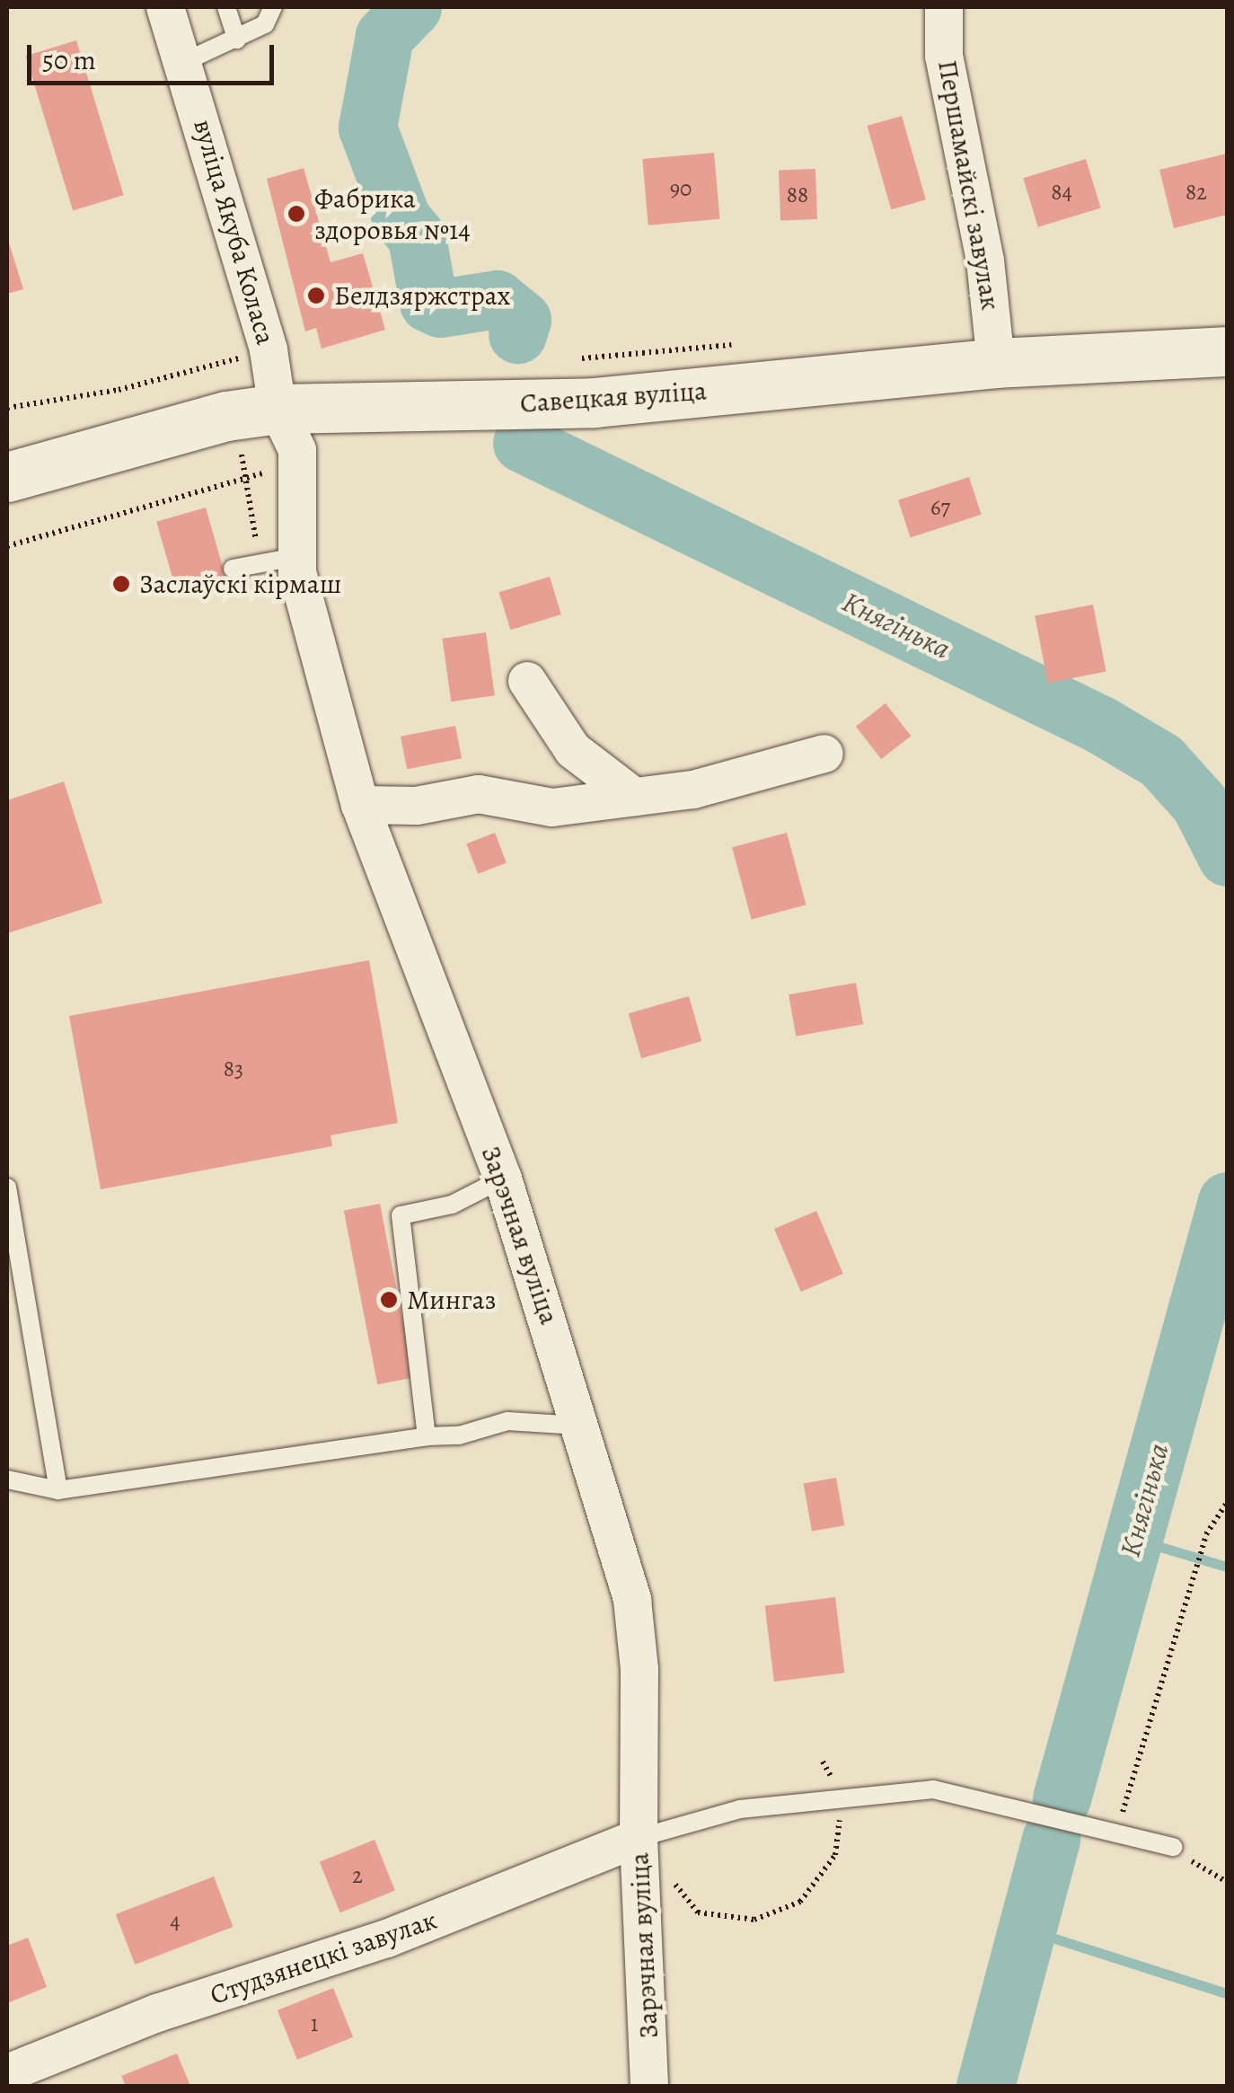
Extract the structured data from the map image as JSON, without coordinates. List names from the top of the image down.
{
  "streets": {
    "main road": ["Савецкая вуліца"],
    "street": [
      "Першамайскі завулак",
      "вуліца Якуба Коласа",
      "Зарэчная вуліца",
      "Студзянецкі завулак"
    ]
  },
  "crossings": [
    ["Першамайскі завулак", "Савецкая вуліца"],
    ["вуліца Якуба Коласа", "Савецкая вуліца"],
    ["вуліца Якуба Коласа", "Зарэчная вуліца"],
    ["Савецкая вуліца", "Зарэчная вуліца"],
    ["Зарэчная вуліца", "Студзянецкі завулак"]
  ],
  "water": ["Княгінька"],
  "places": [
    "Фабрика здоровья №14",
    "Белдзяржстрах",
    "Заслаўскі кірмаш",
    "Мингаз"
  ],
  "house_numbers": [
    "90",
    "84",
    "82",
    "88",
    "67",
    "83",
    "2",
    "4",
    "1"
  ],
  "scale_bar": "50 m"
}
